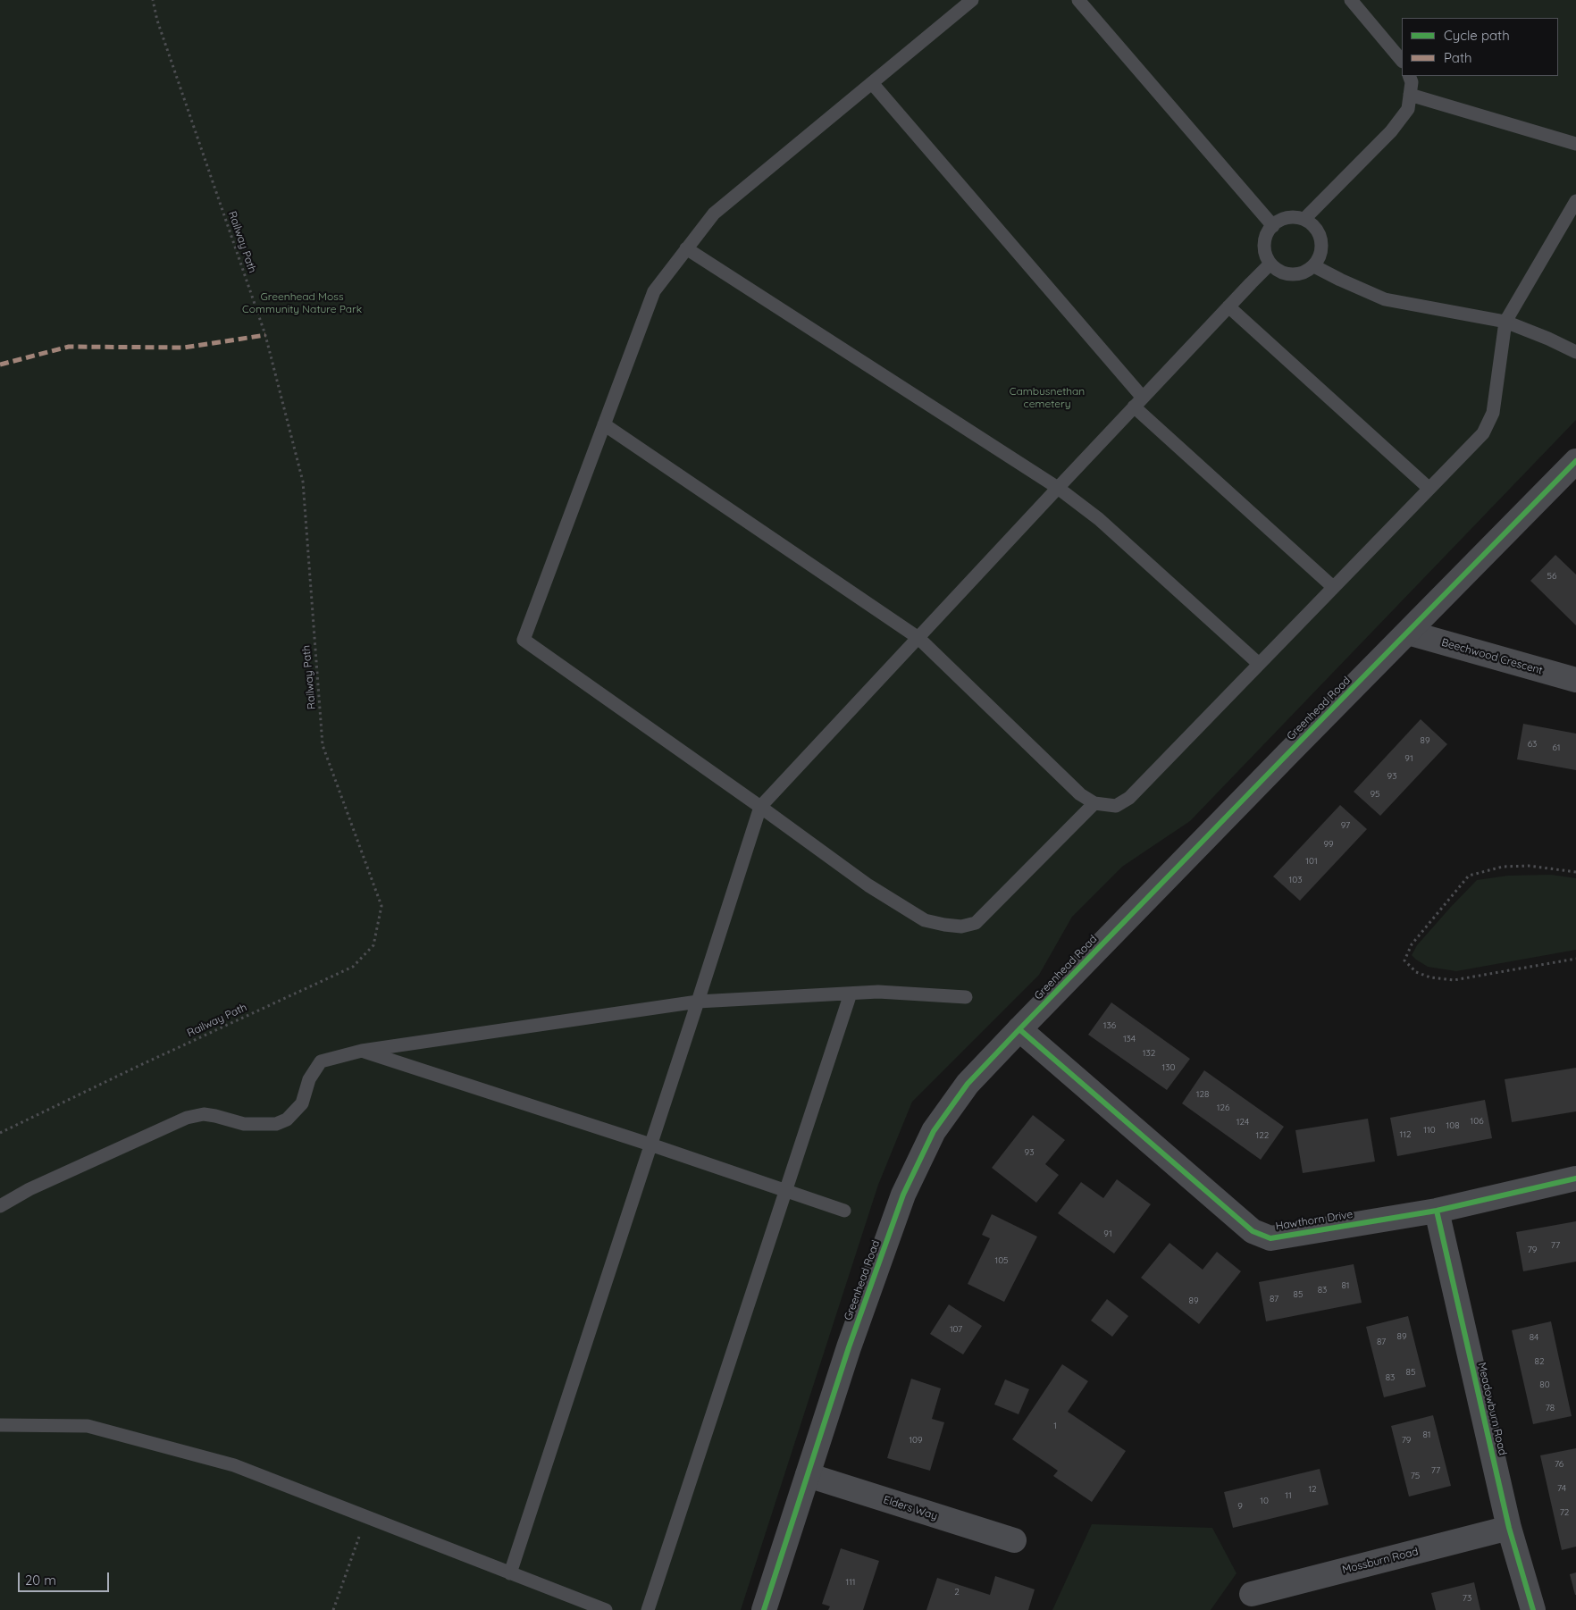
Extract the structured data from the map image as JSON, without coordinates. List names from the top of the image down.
{
  "streets": {
    "street": [
      "Beechwood Crescent",
      "Greenhead Road",
      "Hawthorn Drive",
      "Meadowburn Road",
      "Elders Way",
      "Mossburn Road"
    ],
    "path": ["Railway Path"]
  },
  "crossings": [
    ["Beechwood Crescent", "Greenhead Road"],
    ["Greenhead Road", "Hawthorn Drive"],
    ["Greenhead Road", "Elders Way"],
    ["Hawthorn Drive", "Meadowburn Road"],
    ["Meadowburn Road", "Mossburn Road"]
  ],
  "parks": ["Greenhead Moss Community Nature Park", "Cambusnethan cemetery"],
  "house_numbers": [
    "56",
    "89",
    "63",
    "61",
    "91",
    "93",
    "95",
    "97",
    "99",
    "101",
    "103",
    "136",
    "134",
    "132",
    "130",
    "128",
    "126",
    "106",
    "124",
    "108",
    "110",
    "112",
    "122",
    "93",
    "91",
    "77",
    "79",
    "105",
    "81",
    "83",
    "85",
    "87",
    "89",
    "107",
    "89",
    "84",
    "87",
    "82",
    "85",
    "83",
    "80",
    "78",
    "1",
    "81",
    "109",
    "79",
    "76",
    "77",
    "75",
    "74",
    "12",
    "11",
    "10",
    "9",
    "72",
    "111",
    "2",
    "73"
  ],
  "legend": ["Cycle path", "Path"],
  "scale_bar": "20 m"
}
